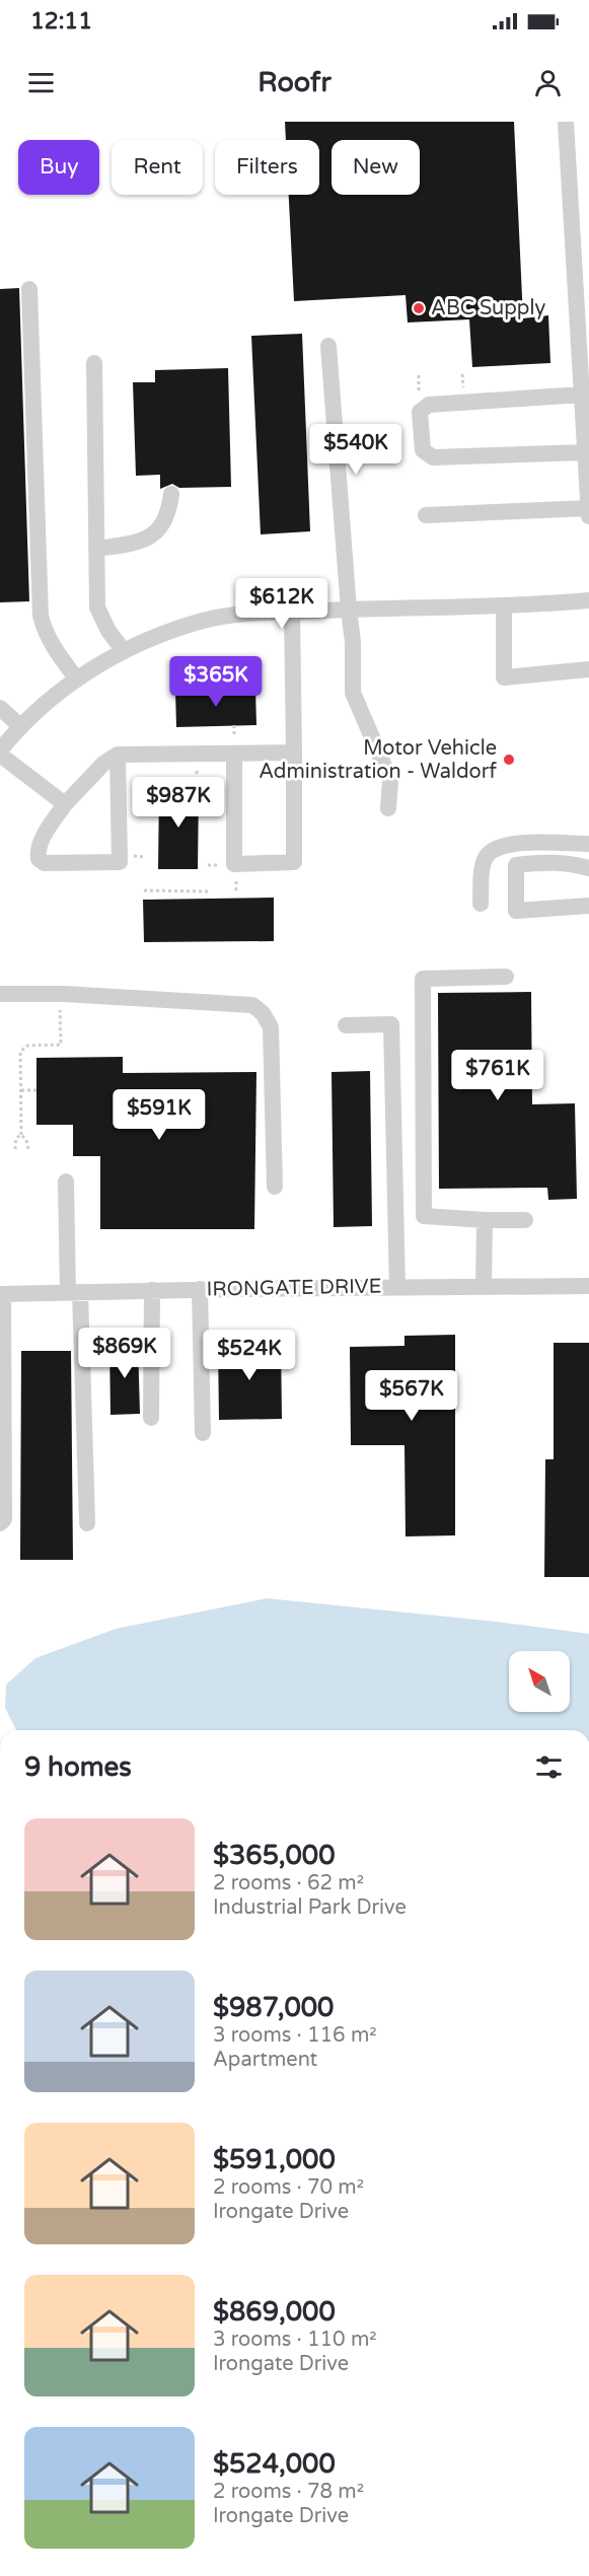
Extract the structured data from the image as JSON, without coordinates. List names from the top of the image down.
{
  "streets": {
    "street": ["IRONGATE DRIVE"]
  },
  "places": ["ABC Supply", "Motor Vehicle Administration - Waldorf"],
  "north": "top left",
  "page": {
    "status": "12:11",
    "header": "Roofr",
    "chip": [
      "Buy",
      "Rent",
      "Filters",
      "New"
    ],
    "price": [
      "$540K",
      "$612K",
      "$365K",
      "$987K",
      "$761K",
      "$591K",
      "$869K",
      "$524K",
      "$567K"
    ],
    "heading": "9 homes",
    "list": [
      {
        "name": "$365,000",
        "note": "2 rooms · 62 m² · Industrial Park Drive"
      },
      {
        "name": "$987,000",
        "note": "3 rooms · 116 m² · Apartment"
      },
      {
        "name": "$591,000",
        "note": "2 rooms · 70 m² · Irongate Drive"
      },
      {
        "name": "$869,000",
        "note": "3 rooms · 110 m² · Irongate Drive"
      },
      {
        "name": "$524,000",
        "note": "2 rooms · 78 m² · Irongate Drive"
      }
    ]
  }
}
